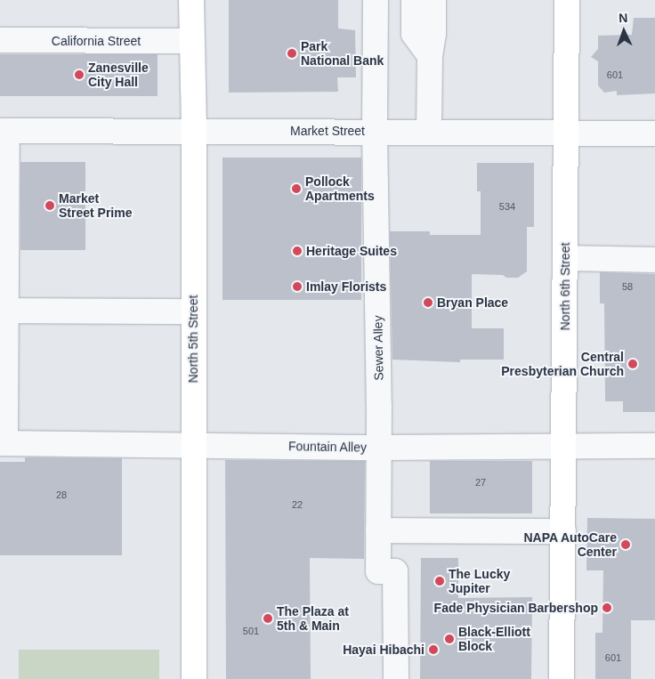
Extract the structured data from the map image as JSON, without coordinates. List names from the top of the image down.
{
  "streets": {
    "main road": ["North 6th Street", "North 5th Street"],
    "street": [
      "California Street",
      "Market Street",
      "Sewer Alley",
      "Fountain Alley"
    ]
  },
  "crossings": [
    ["California Street", "North 5th Street"],
    ["Market Street", "North 6th Street"],
    ["Market Street", "North 5th Street"],
    ["Market Street", "Sewer Alley"],
    ["North 6th Street", "Fountain Alley"],
    ["North 5th Street", "Fountain Alley"],
    ["Sewer Alley", "Fountain Alley"]
  ],
  "places": [
    "Park National Bank",
    "Zanesville City Hall",
    "Pollock Apartments",
    "Market Street Prime",
    "Heritage Suites",
    "Imlay Florists",
    "Bryan Place",
    "Central Presbyterian Church",
    "NAPA AutoCare Center",
    "The Lucky Jupiter",
    "Fade Physician Barbershop",
    "The Plaza at 5th & Main",
    "Black-Elliott Block",
    "Hayai Hibachi"
  ],
  "house_numbers": [
    "601",
    "534",
    "58",
    "27",
    "28",
    "22",
    "501",
    "601"
  ],
  "north": "top"
}
